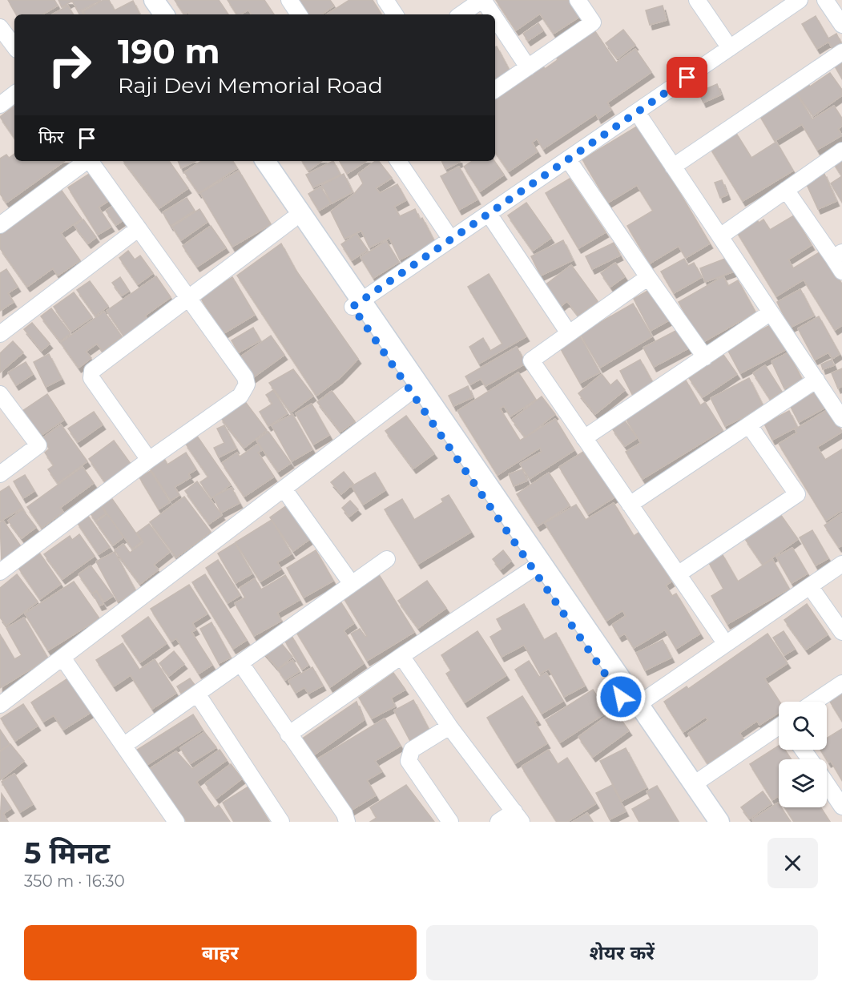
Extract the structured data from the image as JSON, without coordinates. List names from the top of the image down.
{
  "page": {
    "turn": ["190 m", "Raji Devi Memorial Road"],
    "then": "फिर",
    "heading": ["5 मिनट", "350 m · 16:30"],
    "buttons": ["बाहर", "शेयर करें"]
  }
}
